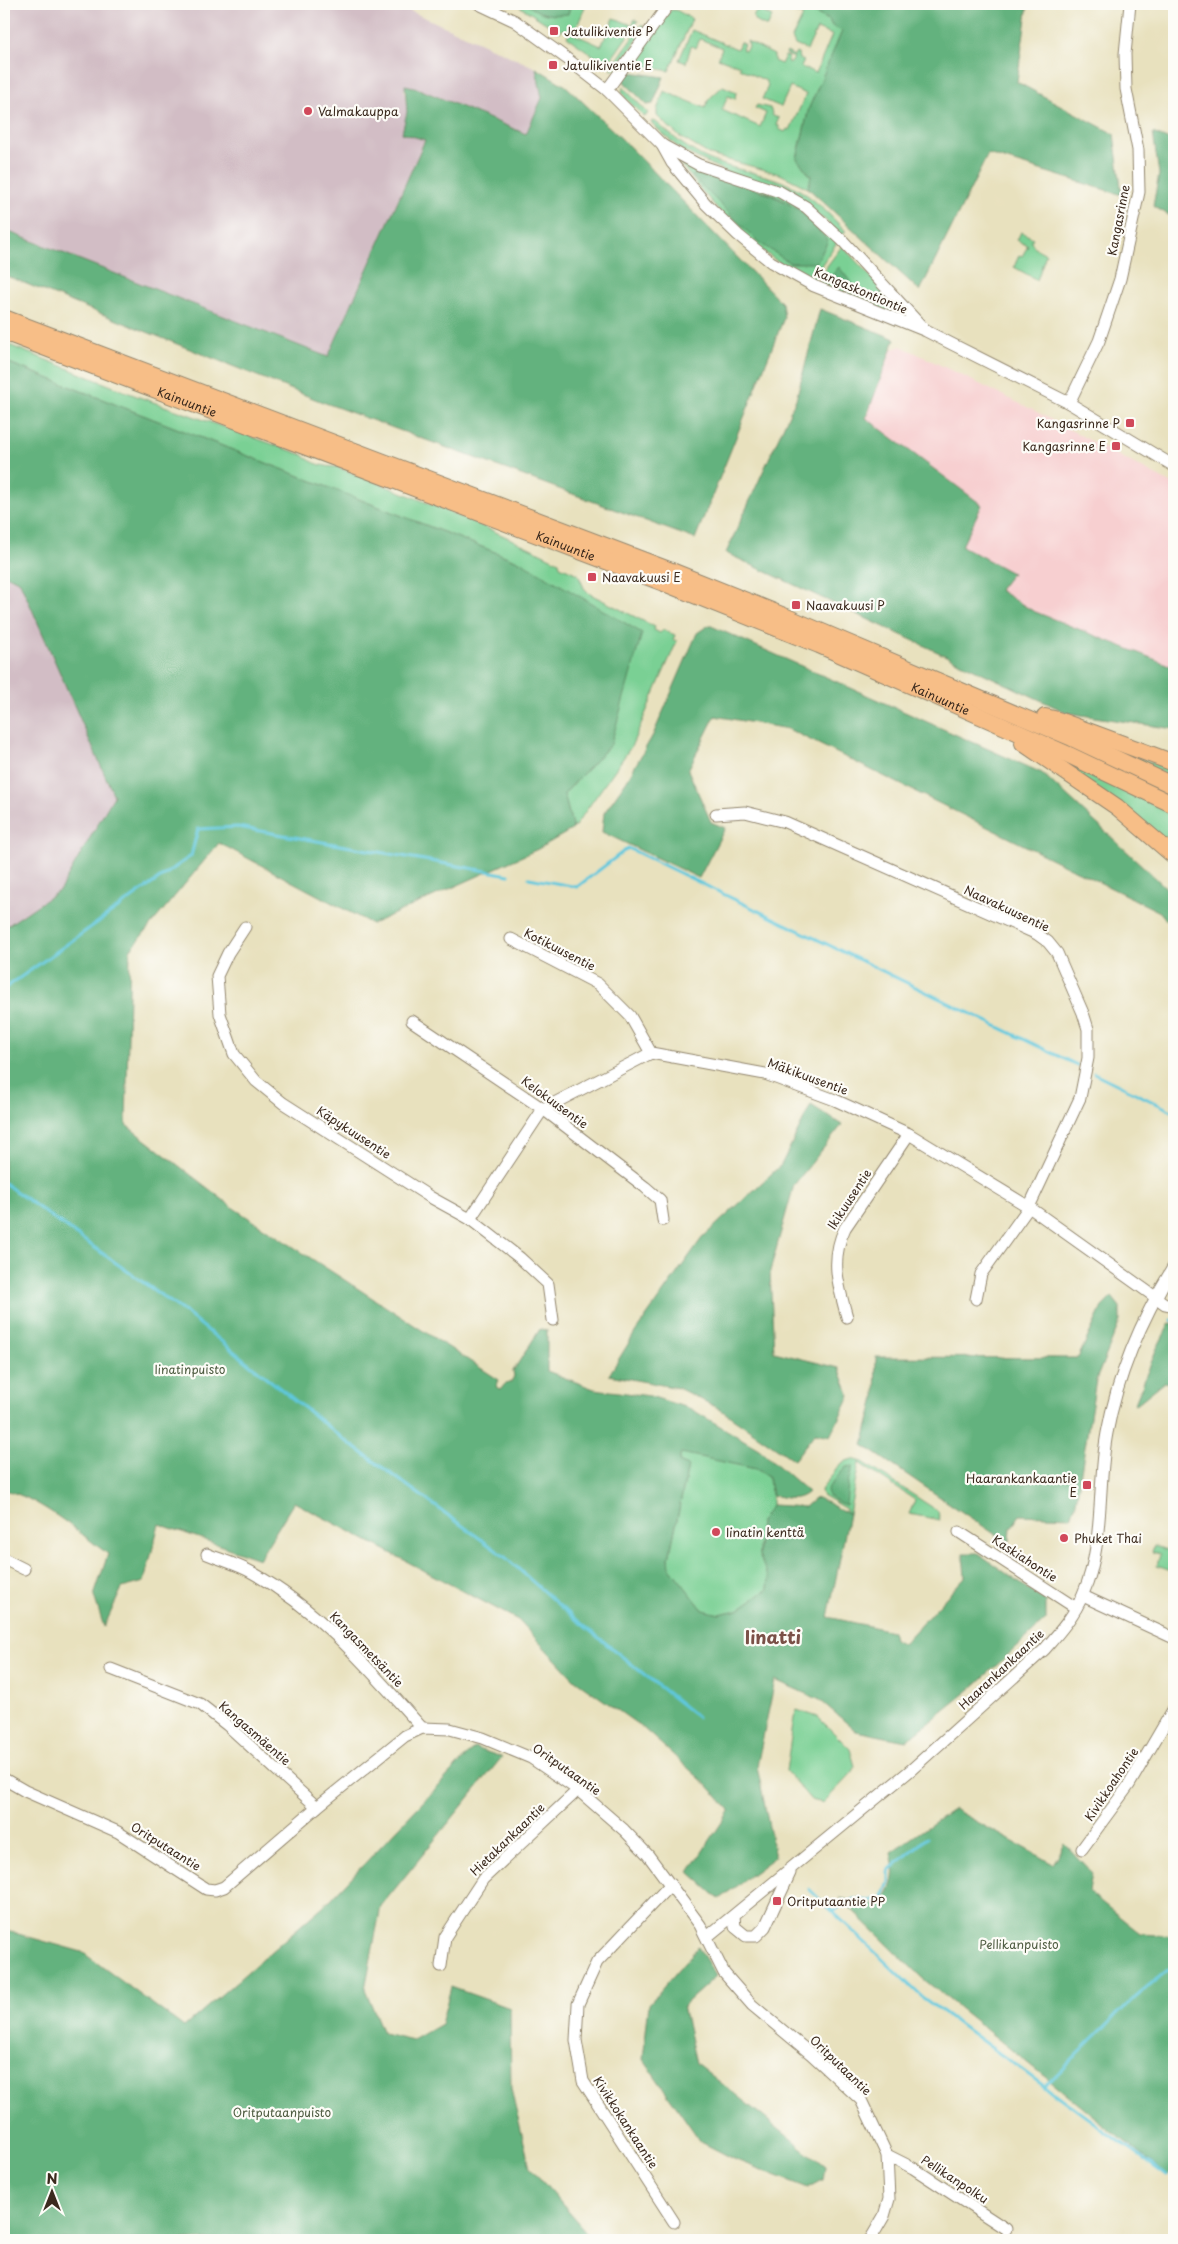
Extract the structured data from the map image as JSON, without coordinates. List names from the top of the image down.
{
  "streets": {
    "highway": ["Kainuuntie"],
    "street": [
      "Kangasrinne",
      "Kangaskontiontie",
      "Naavakuusentie",
      "Kotikuusentie",
      "Mäkikuusentie",
      "Kelokuusentie",
      "Käpykuusentie",
      "Ikikuusentie",
      "Kaskiahontie",
      "Kangasmetsäntie",
      "Haarankankaantie",
      "Kangasmäentie",
      "Oritputaantie",
      "Kivikkoahontie",
      "Hietakankaantie",
      "Kivikkokankaantie",
      "Pellikanpolku"
    ]
  },
  "crossings": [
    ["Kangasrinne", "Kangaskontiontie"],
    ["Naavakuusentie", "Mäkikuusentie"],
    ["Kotikuusentie", "Mäkikuusentie"],
    ["Mäkikuusentie", "Ikikuusentie"],
    ["Mäkikuusentie", "Haarankankaantie"],
    ["Kaskiahontie", "Haarankankaantie"],
    ["Kangasmetsäntie", "Oritputaantie"],
    ["Haarankankaantie", "Oritputaantie"],
    ["Kangasmäentie", "Oritputaantie"],
    ["Oritputaantie", "Hietakankaantie"],
    ["Oritputaantie", "Kivikkokankaantie"],
    ["Oritputaantie", "Pellikanpolku"]
  ],
  "districts": ["Iinatti"],
  "parks": ["Iinatinpuisto", "Pellikanpuisto", "Oritputaanpuisto"],
  "places": {
    "transit": [
      "Jatulikiventie P",
      "Jatulikiventie E",
      "Kangasrinne P",
      "Kangasrinne E",
      "Naavakuusi E",
      "Naavakuusi P",
      "Haarankankaantie E",
      "Oritputaantie PP"
    ],
    "other": ["Valmakauppa", "Iinatin kenttä", "Phuket Thai"]
  },
  "north": "top"
}
